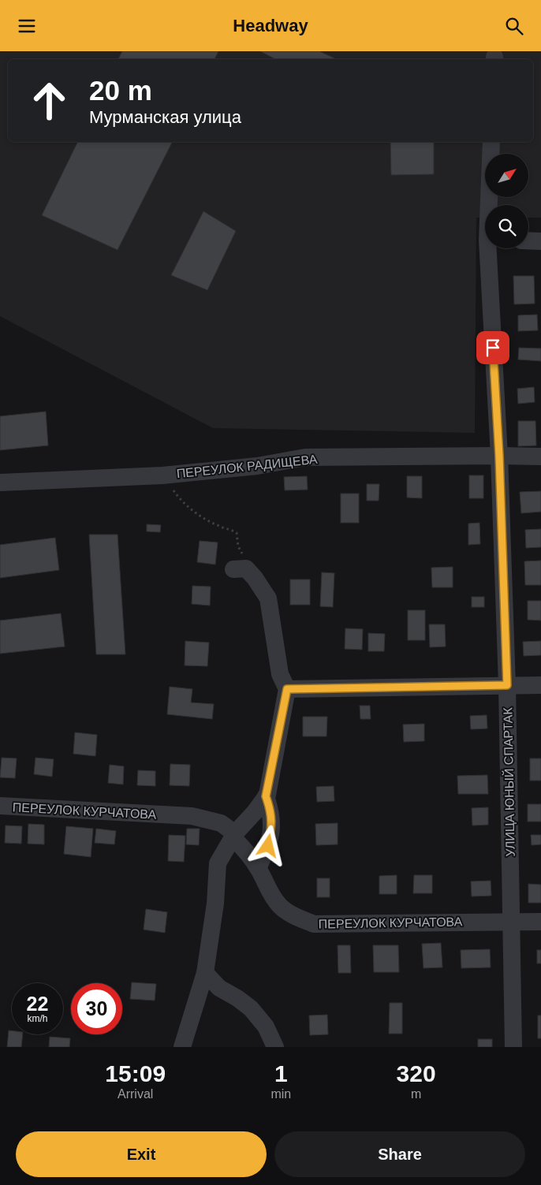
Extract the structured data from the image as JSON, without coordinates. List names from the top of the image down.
{
  "streets": {
    "street": ["ПЕРЕУЛОК РАДИЩЕВА", "УЛИЦА ЮНЫЙ СПАРТАК", "ПЕРЕУЛОК КУРЧАТОВА"]
  },
  "crossings": [
    ["ПЕРЕУЛОК РАДИЩЕВА", "УЛИЦА ЮНЫЙ СПАРТАК"],
    ["УЛИЦА ЮНЫЙ СПАРТАК", "ПЕРЕУЛОК КУРЧАТОВА"]
  ],
  "north": "top right",
  "page": {
    "header": "Headway",
    "turn": ["20 m", "Мурманская улица"],
    "speed": "22 km/h",
    "limit": "30",
    "eta": [
      "15:09",
      "Arrival",
      "1",
      "min",
      "320",
      "m"
    ],
    "buttons": ["Exit", "Share"]
  }
}
